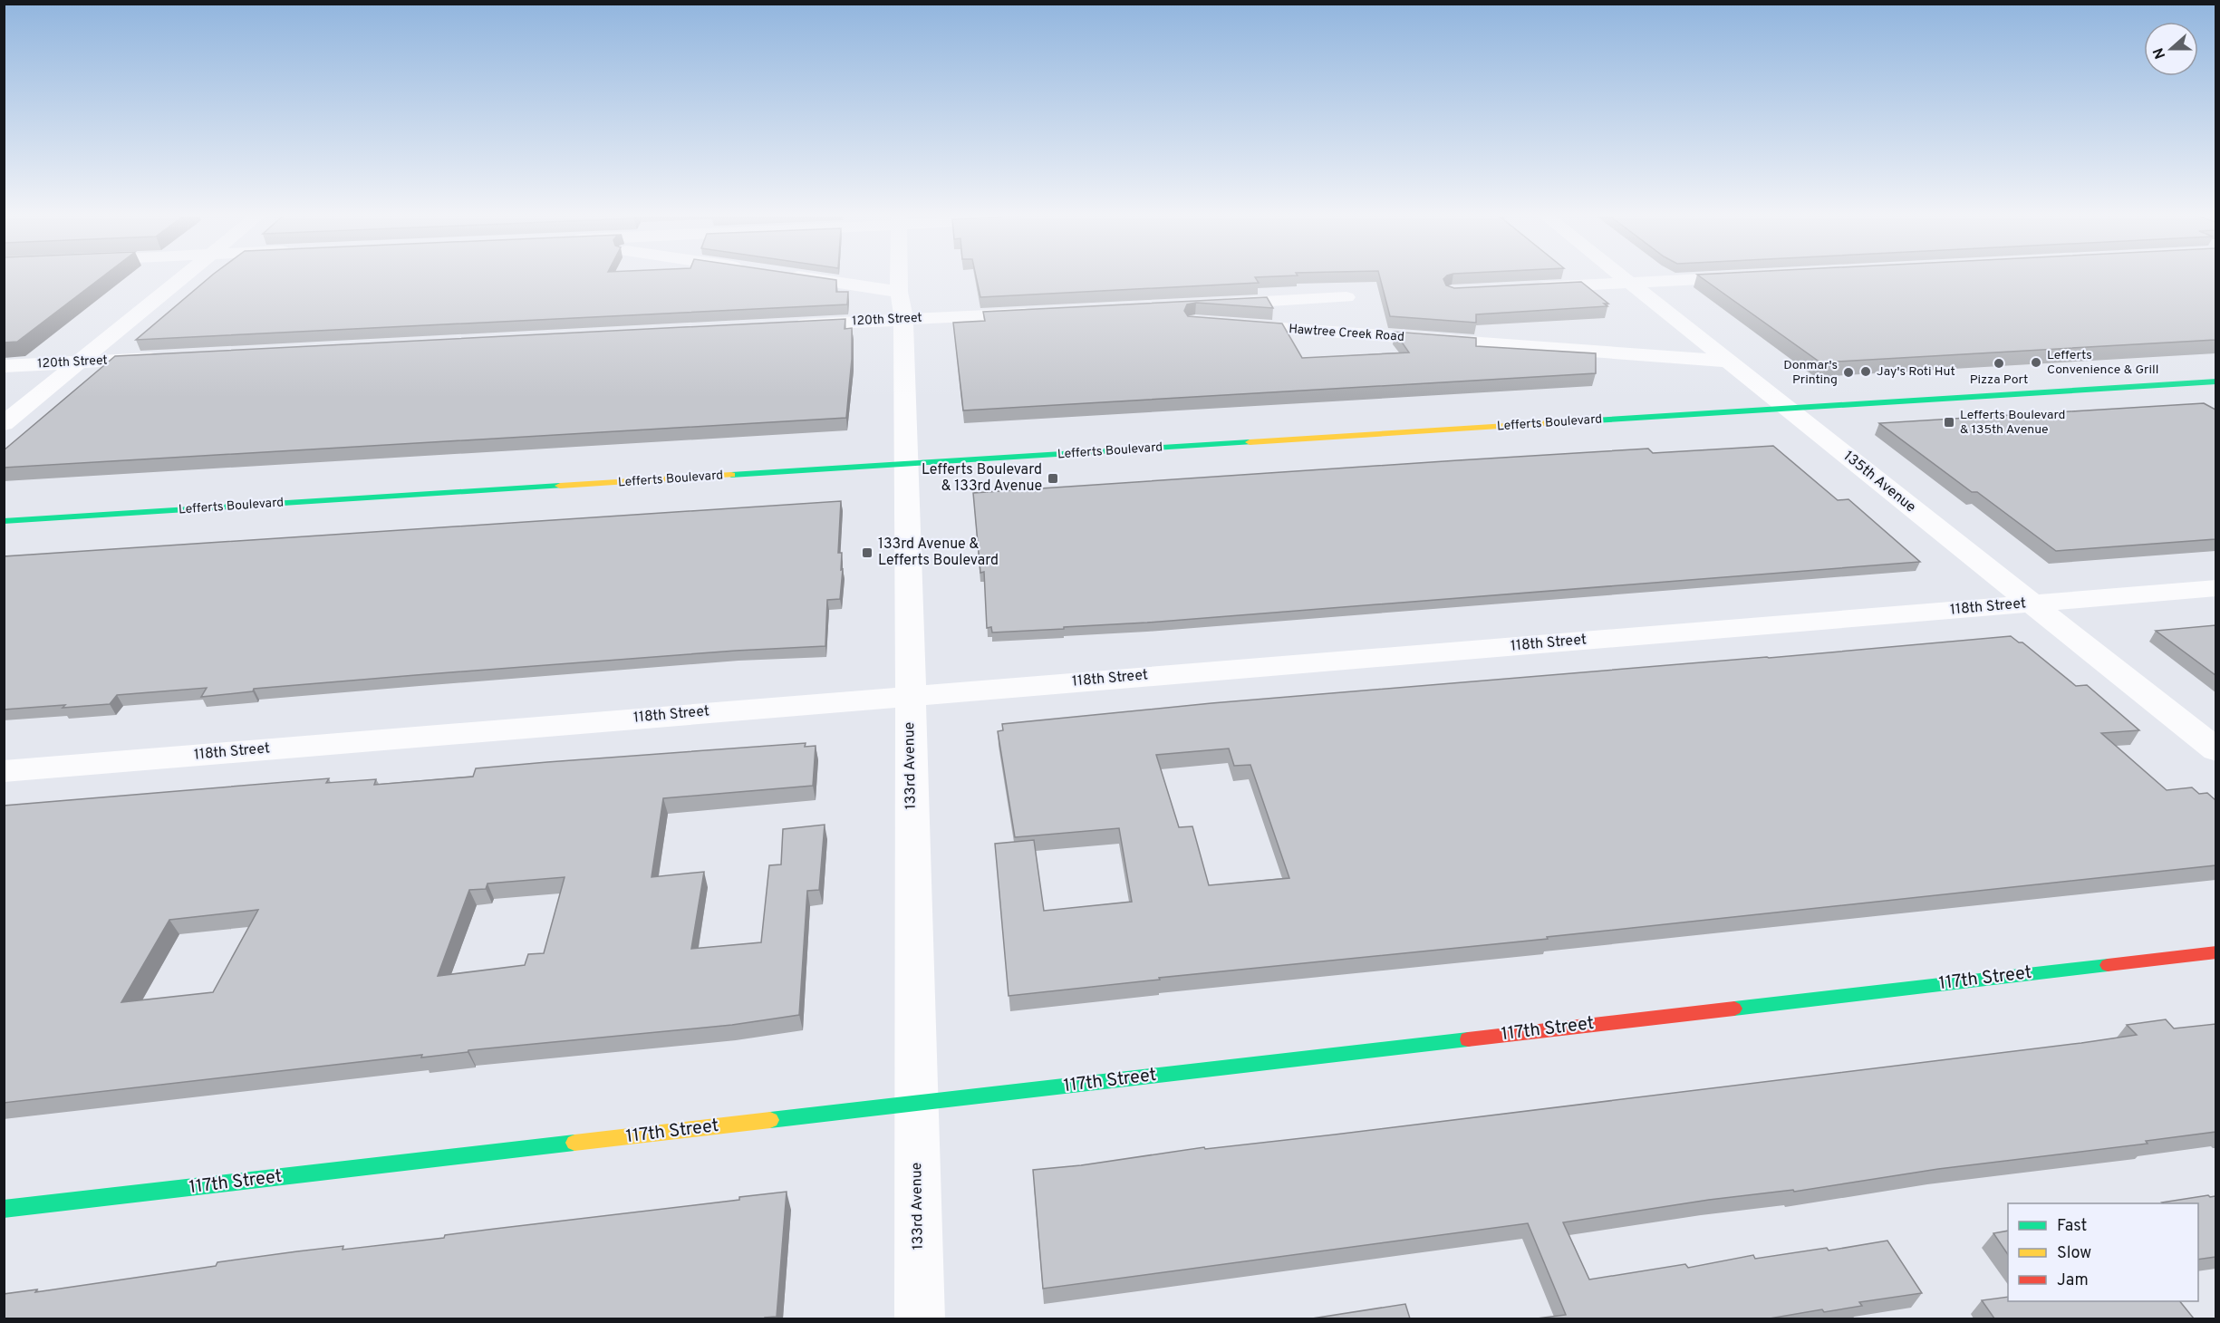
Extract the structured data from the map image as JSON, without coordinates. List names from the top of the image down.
{
  "streets": {
    "main road": ["Lefferts Boulevard", "117th Street"],
    "street": [
      "120th Street",
      "Hawtree Creek Road",
      "135th Avenue",
      "118th Street",
      "133rd Avenue"
    ]
  },
  "crossings": [
    ["120th Street", "133rd Avenue"],
    ["Hawtree Creek Road", "135th Avenue"],
    ["Lefferts Boulevard", "135th Avenue"],
    ["Lefferts Boulevard", "133rd Avenue"],
    ["135th Avenue", "118th Street"],
    ["118th Street", "133rd Avenue"],
    ["133rd Avenue", "117th Street"]
  ],
  "places": {
    "other": [
      "Lefferts Convenience & Grill",
      "Pizza Port",
      "Jay's Roti Hut",
      "Donmar's Printing"
    ],
    "transit": ["Lefferts Boulevard & 135th Avenue", "Lefferts Boulevard & 133rd Avenue", "133rd Avenue & Lefferts Boulevard"]
  },
  "legend": ["Fast", "Slow", "Jam"],
  "north": "left"
}
